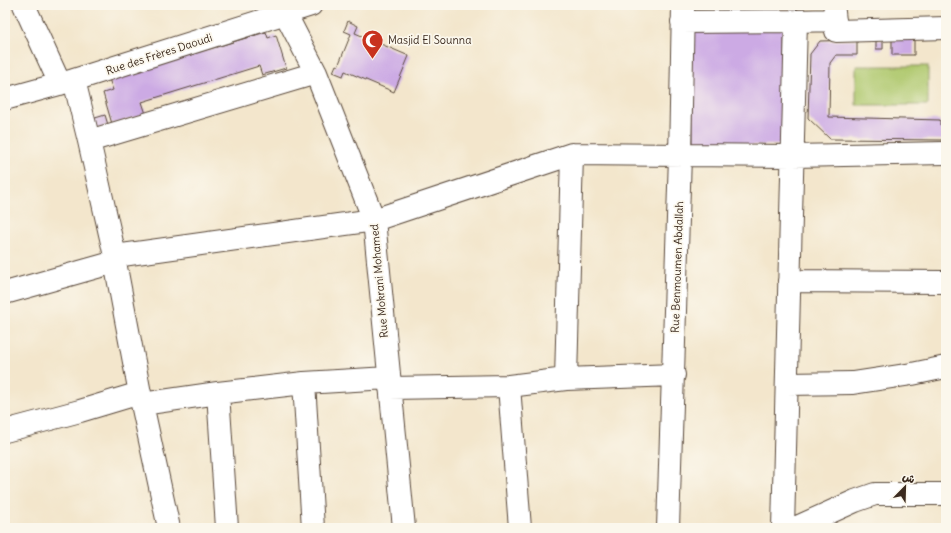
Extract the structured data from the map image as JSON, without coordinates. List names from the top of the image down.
{
  "streets": {
    "street": ["Rue des Frères Daoudi", "Rue Benmoumen Abdallah", "Rue Mokrani Mohamed"]
  },
  "crossings": [
    ["Rue des Frères Daoudi", "Rue Mokrani Mohamed"]
  ],
  "places": {
    "mosque": ["Masjid El Sounna"]
  },
  "north": "top right"
}
